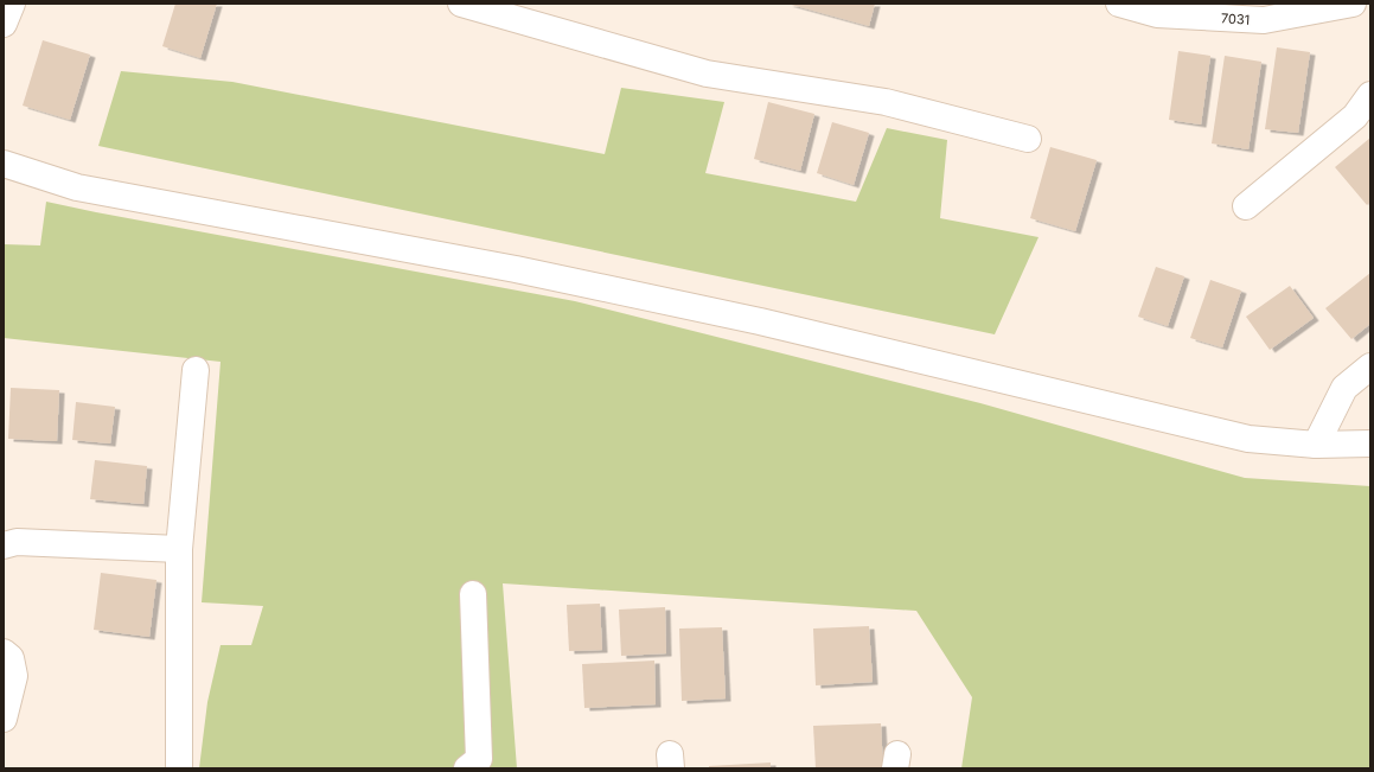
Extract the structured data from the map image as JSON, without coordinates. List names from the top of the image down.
{
  "streets": {
    "street": ["7031"]
  }
}
